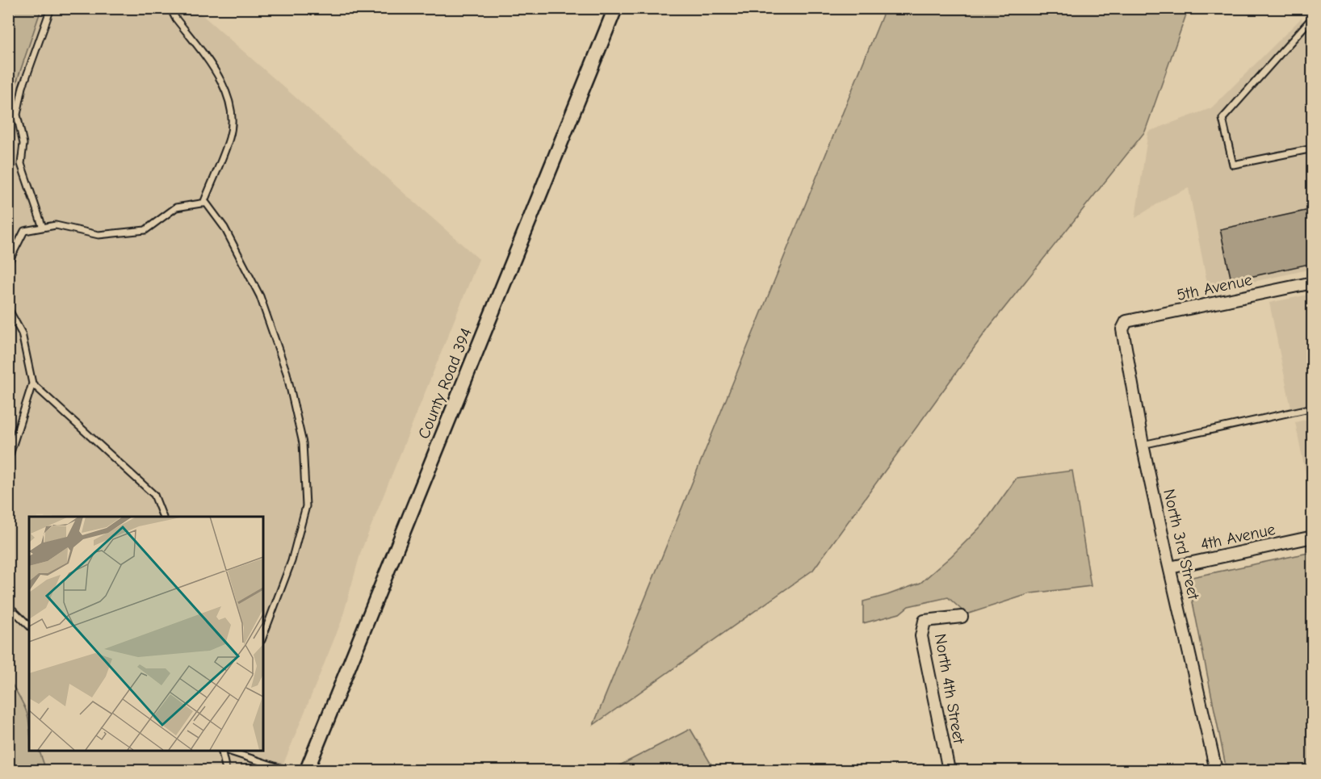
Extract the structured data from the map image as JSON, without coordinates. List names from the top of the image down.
{
  "streets": {
    "street": [
      "5th Avenue",
      "County Road 394",
      "4th Avenue",
      "North 3rd Street",
      "North 4th Street"
    ]
  },
  "crossings": [
    ["5th Avenue", "North 3rd Street"],
    ["4th Avenue", "North 3rd Street"]
  ]
}
